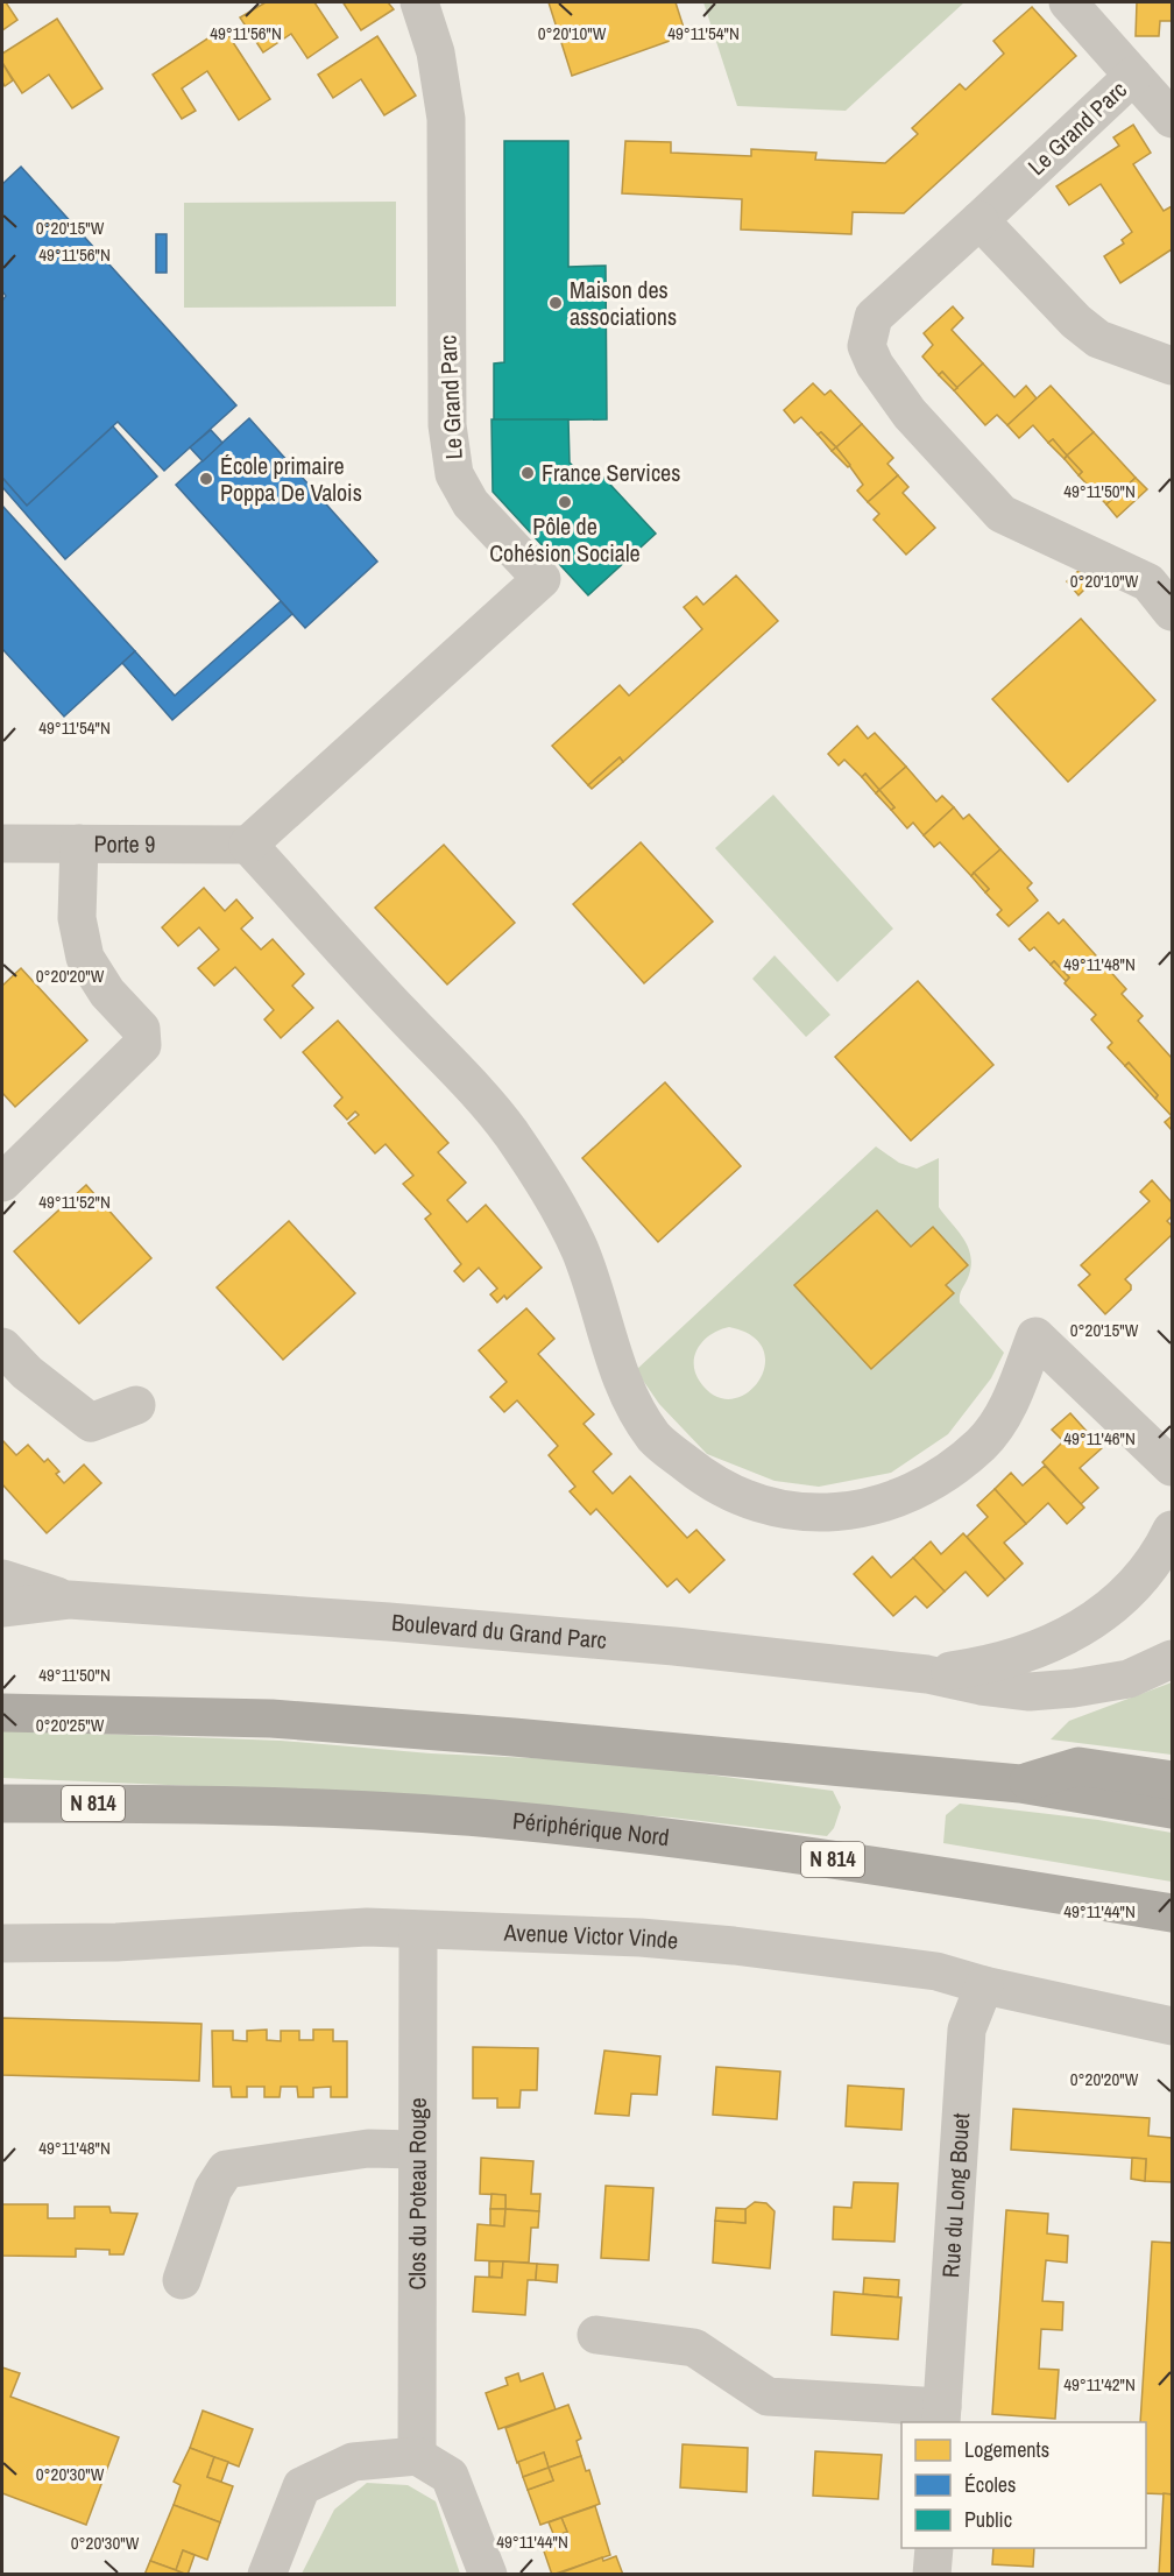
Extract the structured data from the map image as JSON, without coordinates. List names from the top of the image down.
{
  "streets": {
    "highway": ["N 814", "Périphérique Nord"],
    "street": [
      "Le Grand Parc",
      "Porte 9",
      "Boulevard du Grand Parc",
      "Avenue Victor Vinde",
      "Clos du Poteau Rouge",
      "Rue du Long Bouet"
    ]
  },
  "crossings": [
    ["Le Grand Parc", "Porte 9"],
    ["Avenue Victor Vinde", "Clos du Poteau Rouge"],
    ["Avenue Victor Vinde", "Rue du Long Bouet"]
  ],
  "places": [
    "Maison des associations",
    "France Services",
    "École primaire Poppa De Valois",
    "Pôle de Cohésion Sociale"
  ],
  "legend": ["Logements", "Écoles", "Public"],
  "coordinates": [
    "0°20'10\"W",
    "49°11'56\"N",
    "49°11'54\"N",
    "0°20'15\"W",
    "49°11'50\"N",
    "49°11'48\"N",
    "0°20'20\"W",
    "49°11'52\"N",
    "49°11'46\"N",
    "0°20'25\"W",
    "49°11'44\"N",
    "49°11'42\"N",
    "0°20'30\"W"
  ]
}
